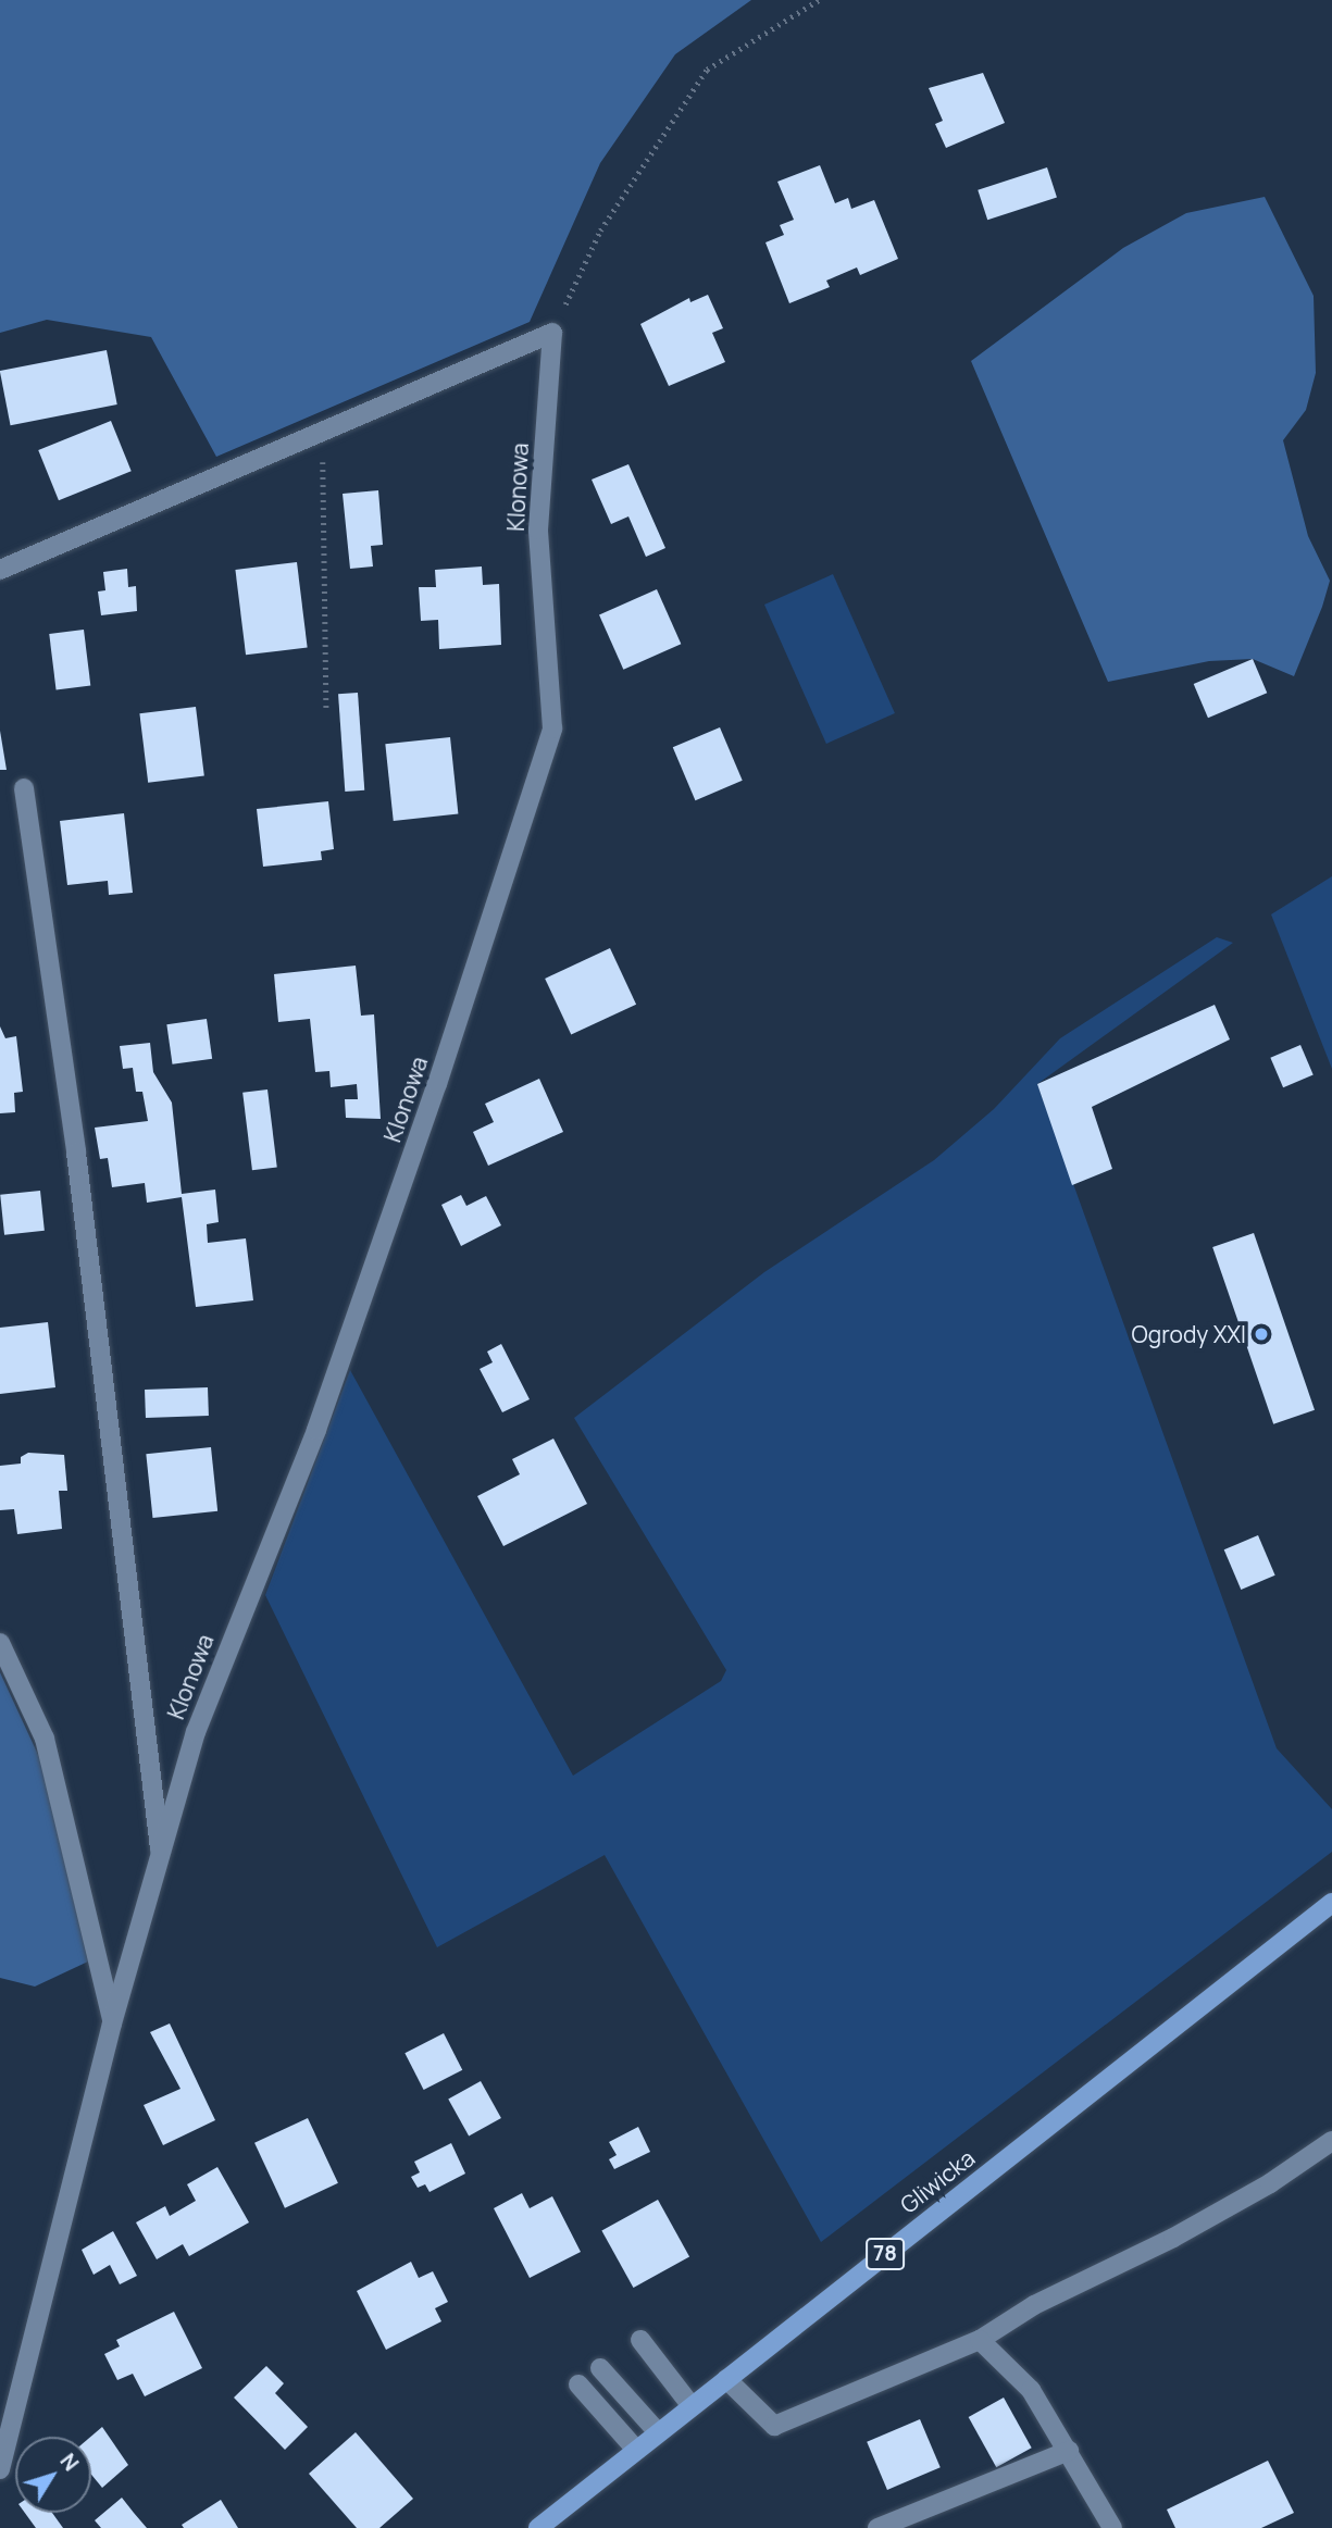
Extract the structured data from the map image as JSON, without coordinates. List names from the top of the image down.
{
  "streets": {
    "main road": ["Gliwicka", "78"],
    "street": ["Klonowa"]
  },
  "places": ["Ogrody XXI"],
  "north": "top right"
}
